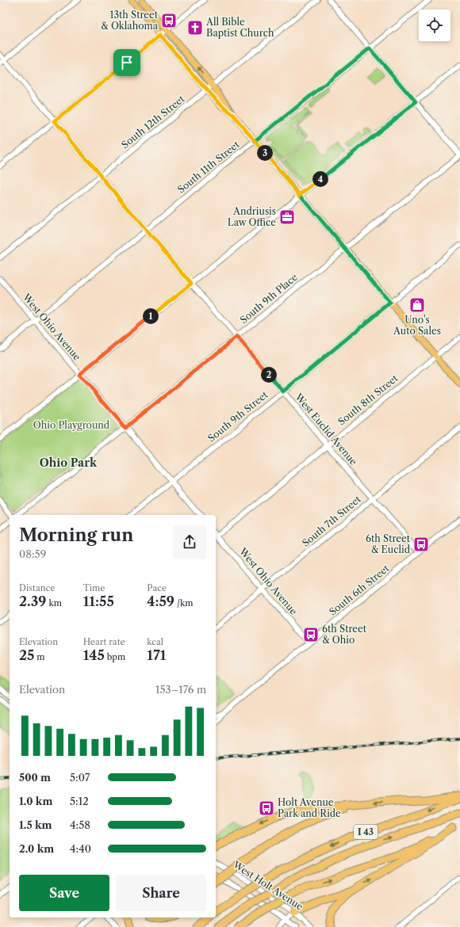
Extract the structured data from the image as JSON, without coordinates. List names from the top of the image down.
{
  "streets": {
    "highway": ["I 43"],
    "street": [
      "South 12th Street",
      "South 11th Street",
      "South 9th Place",
      "West Ohio Avenue",
      "South 8th Street",
      "South 9th Street",
      "West Euclid Avenue",
      "South 7th Street",
      "South 6th Street",
      "West Holt Avenue"
    ]
  },
  "crossings": [
    ["South 12th Street", "West Euclid Avenue"],
    ["South 11th Street", "West Ohio Avenue"],
    ["South 11th Street", "West Euclid Avenue"],
    ["South 9th Place", "West Ohio Avenue"],
    ["South 9th Place", "West Euclid Avenue"],
    ["West Ohio Avenue", "South 9th Street"],
    ["West Ohio Avenue", "South 7th Street"],
    ["West Ohio Avenue", "South 6th Street"],
    ["South 8th Street", "West Euclid Avenue"],
    ["South 9th Street", "West Euclid Avenue"],
    ["West Euclid Avenue", "South 7th Street"],
    ["West Euclid Avenue", "South 6th Street"]
  ],
  "districts": ["Ohio Park"],
  "parks": ["Ohio Playground"],
  "places": {
    "bus stop": [
      "13th Street & Oklahoma",
      "6th Street & Euclid",
      "6th Street & Ohio",
      "Holt Avenue Park and Ride"
    ],
    "church": ["All Bible Baptist Church"],
    "office": ["Andriusis Law Office"],
    "shop": ["Uno's Auto Sales"]
  },
  "page": {
    "pins": [
      "3",
      "4",
      "1",
      "2"
    ],
    "heading": ["Morning run", "08:59"],
    "stats": [
      ["Distance", "2.39 km"],
      ["Time", "11:55"],
      ["Pace", "4:59 /km"],
      ["Elevation", "25 m"],
      ["Heart rate", "145 bpm"],
      ["kcal", "171"]
    ],
    "chart": ["Elevation", "153–176 m"],
    "list": [
      {
        "name": "500 m",
        "note": "5:07"
      },
      {
        "name": "1.0 km",
        "note": "5:12"
      },
      {
        "name": "1.5 km",
        "note": "4:58"
      },
      {
        "name": "2.0 km",
        "note": "4:40"
      }
    ],
    "buttons": ["Save", "Share"]
  }
}
